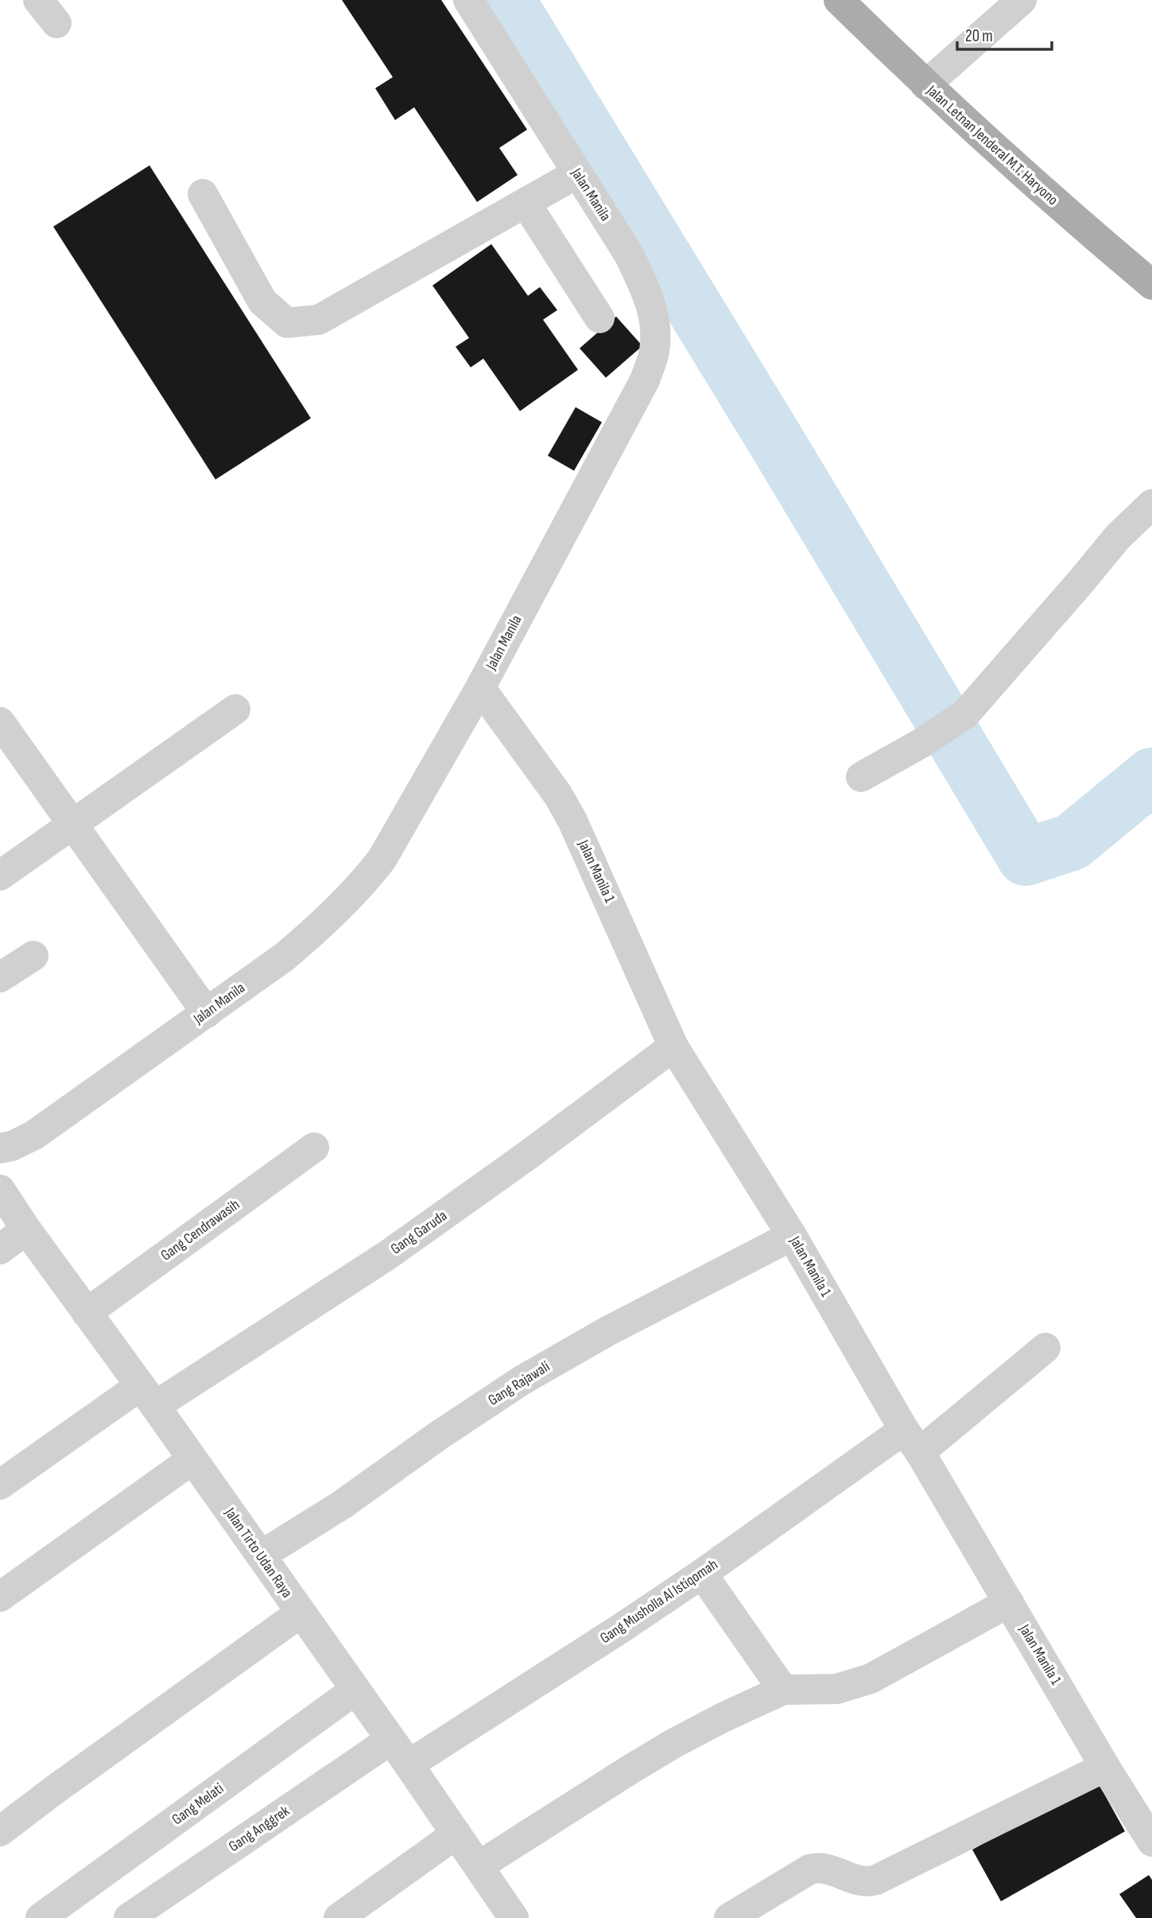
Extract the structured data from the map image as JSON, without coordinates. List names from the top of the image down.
{
  "streets": {
    "main road": ["Jalan Letnan Jenderal M.T. Haryono"],
    "street": [
      "Jalan Manila",
      "Jalan Manila 1",
      "Gang Cendrawasih",
      "Gang Garuda",
      "Gang Rajawali",
      "Jalan Tirto Udan Raya",
      "Gang Musholla Al Istiqomah",
      "Gang Melati",
      "Gang Anggrek"
    ]
  },
  "crossings": [
    ["Jalan Manila", "Jalan Manila 1"],
    ["Jalan Manila 1", "Gang Garuda"],
    ["Jalan Manila 1", "Gang Rajawali"],
    ["Jalan Manila 1", "Gang Musholla Al Istiqomah"],
    ["Gang Cendrawasih", "Jalan Tirto Udan Raya"],
    ["Gang Garuda", "Jalan Tirto Udan Raya"],
    ["Gang Rajawali", "Jalan Tirto Udan Raya"],
    ["Jalan Tirto Udan Raya", "Gang Musholla Al Istiqomah"],
    ["Jalan Tirto Udan Raya", "Gang Melati"],
    ["Jalan Tirto Udan Raya", "Gang Anggrek"]
  ],
  "scale_bar": "20 m"
}
